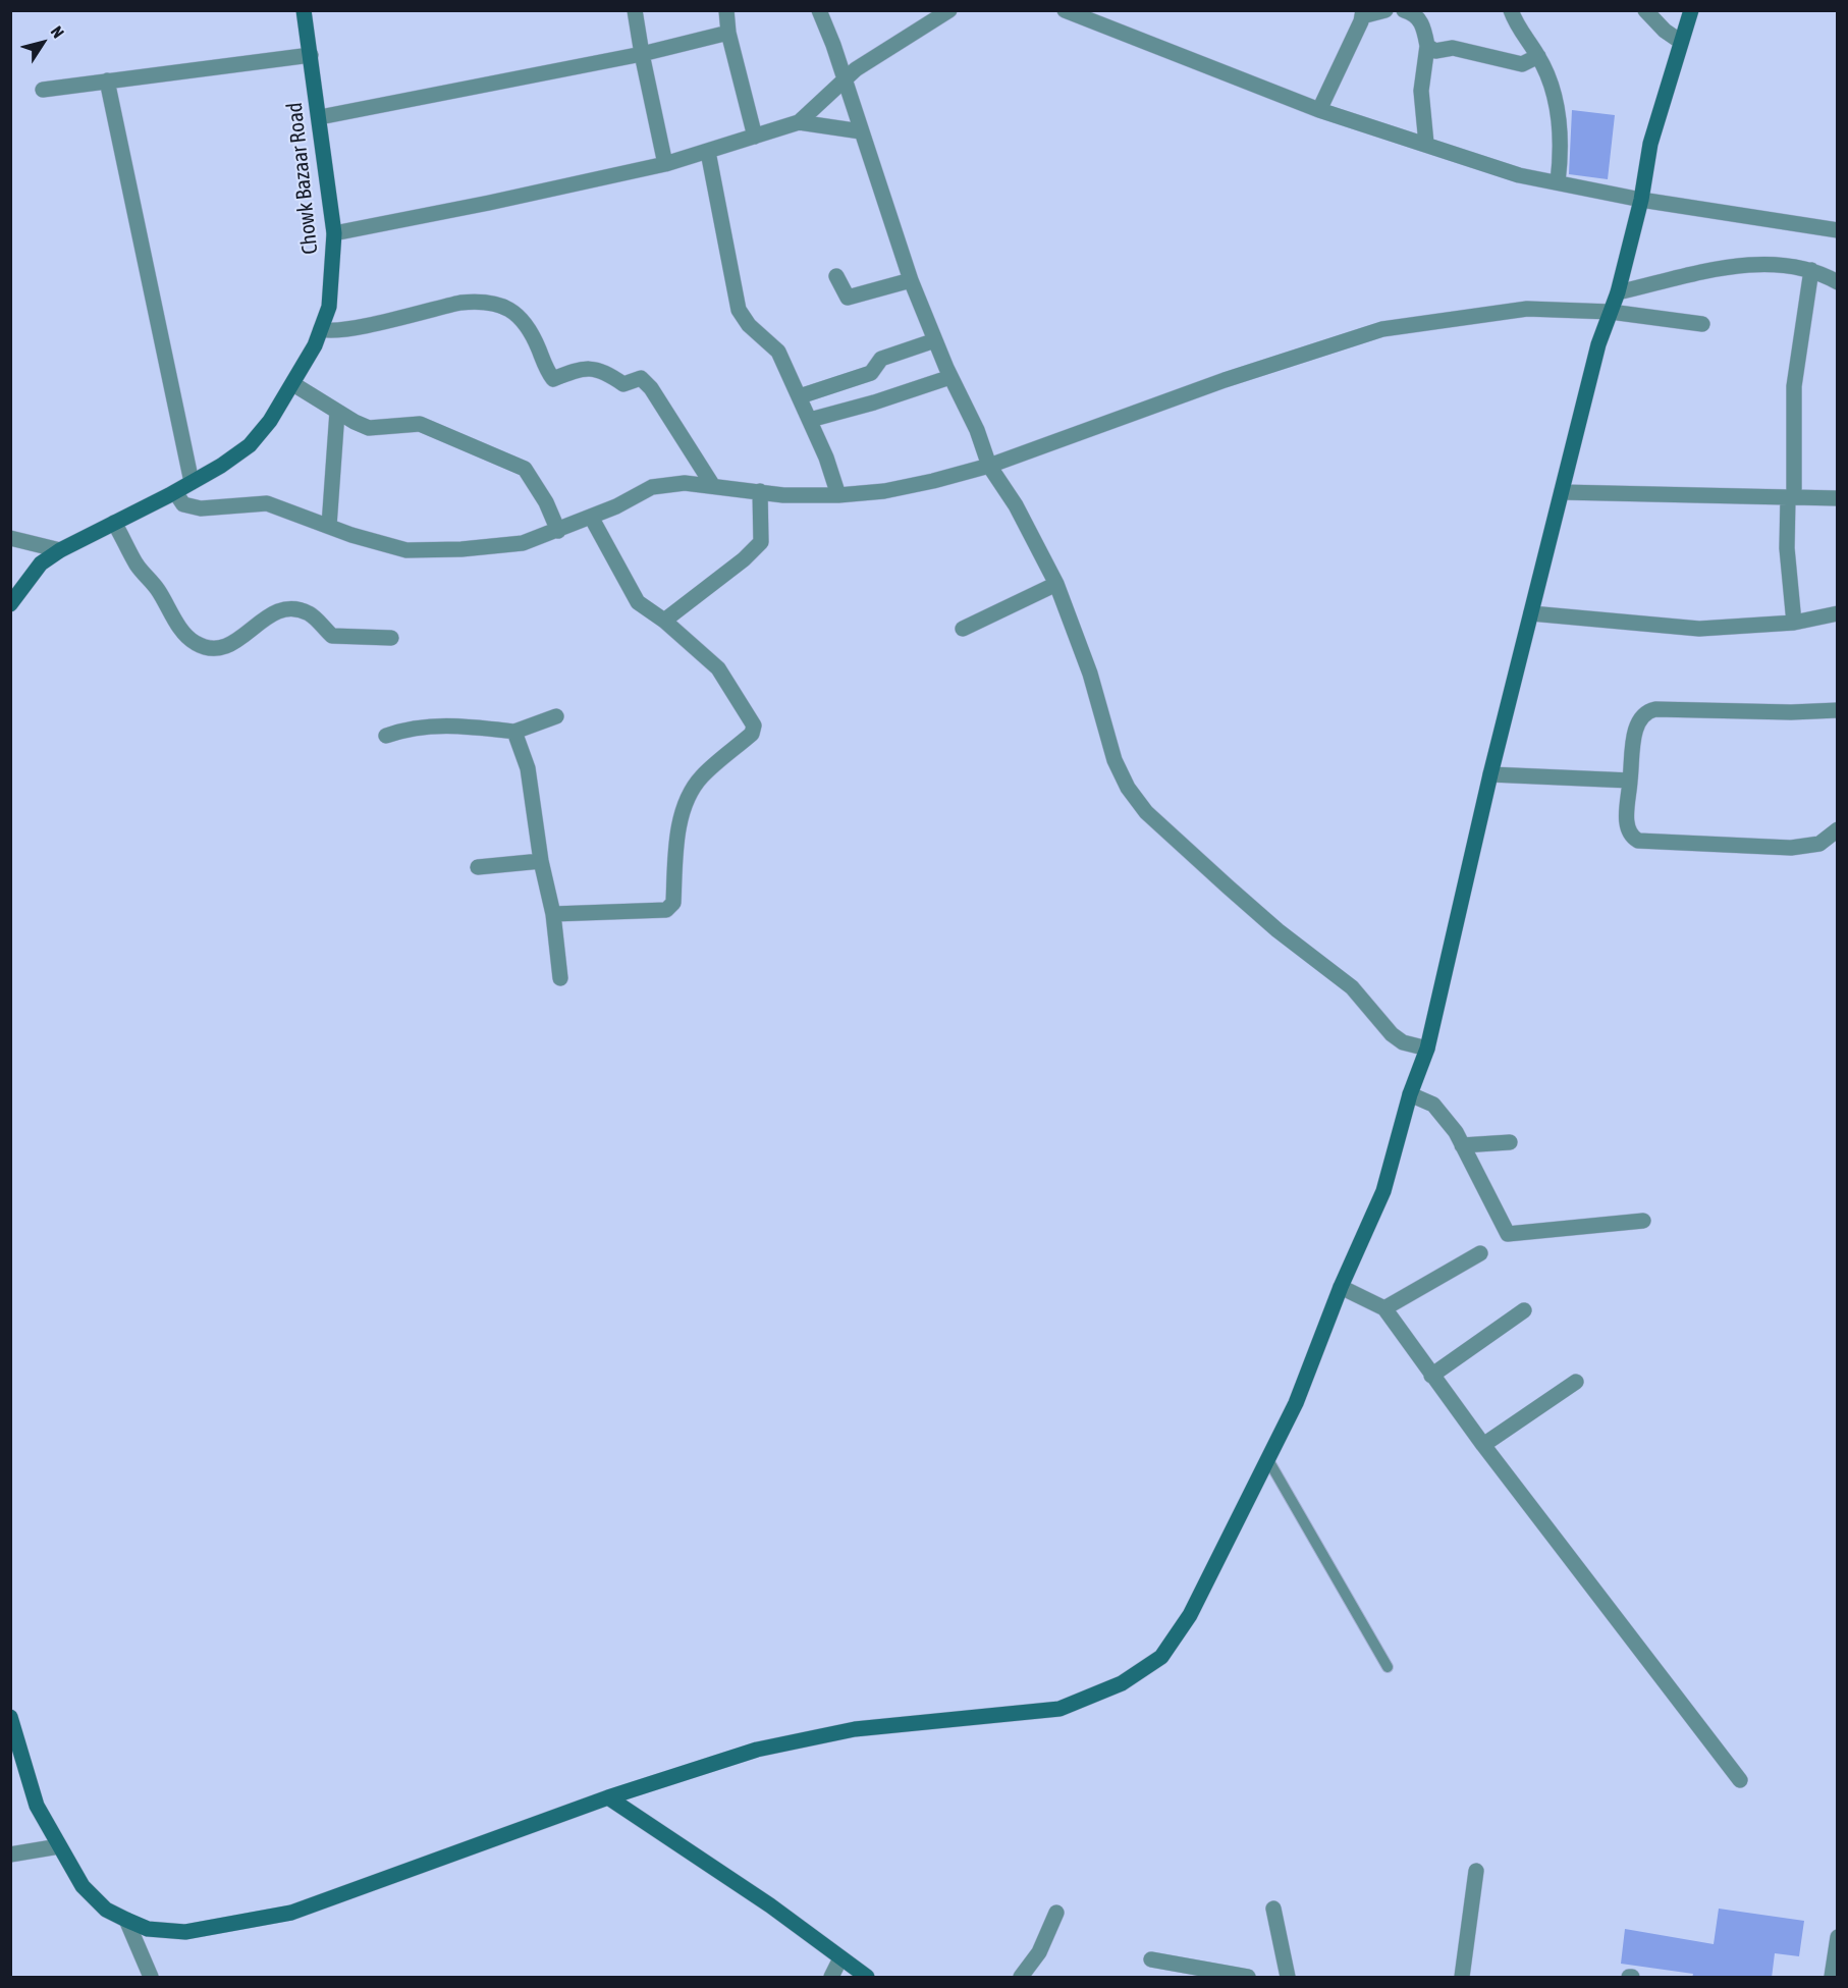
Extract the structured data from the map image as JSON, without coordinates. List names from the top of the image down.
{
  "streets": {
    "main road": ["Chowk Bazaar Road"]
  },
  "north": "top right"
}
